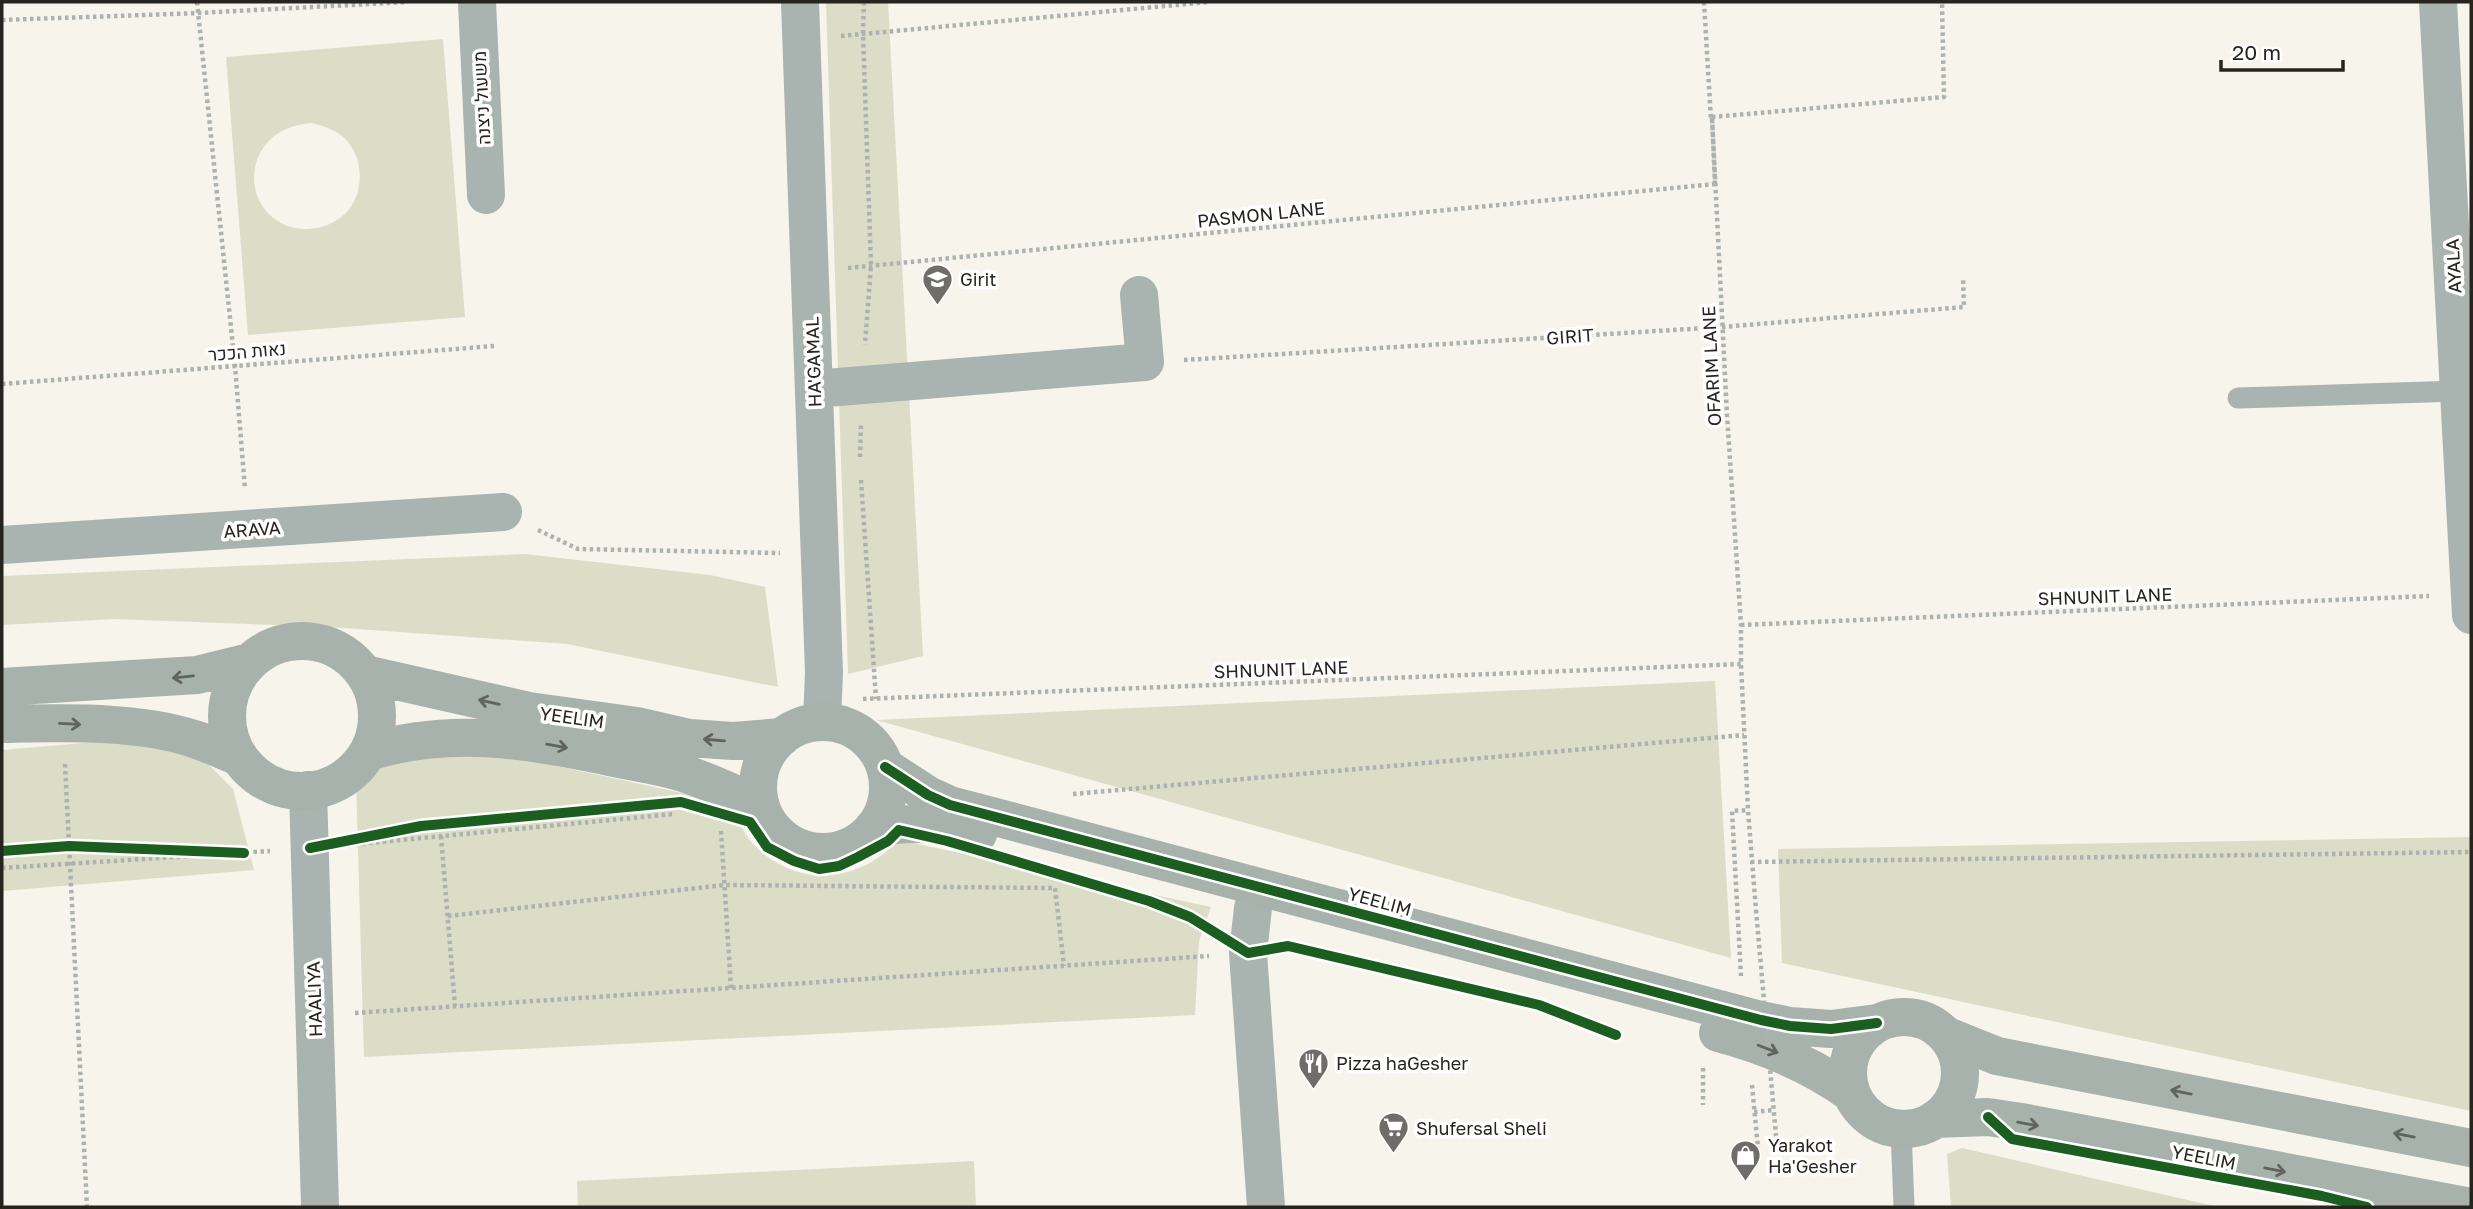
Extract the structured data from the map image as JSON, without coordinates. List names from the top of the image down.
{
  "streets": {
    "street": [
      "משעול ניצנה",
      "AYALA",
      "HA'GAMAL",
      "ARAVA",
      "YEELIM",
      "HAALIYA"
    ],
    "path": [
      "PASMON LANE",
      "GIRIT",
      "נאות הככר",
      "OFARIM LANE",
      "SHNUNIT LANE"
    ]
  },
  "crossings": [
    ["PASMON LANE", "HA'GAMAL"],
    ["AYALA", "SHNUNIT LANE"],
    ["GIRIT", "OFARIM LANE"],
    ["HA'GAMAL", "SHNUNIT LANE"],
    ["HA'GAMAL", "YEELIM"],
    ["OFARIM LANE", "SHNUNIT LANE"],
    ["SHNUNIT LANE", "YEELIM"],
    ["YEELIM", "HAALIYA"]
  ],
  "places": {
    "school or university": ["Girit"],
    "restaurant": ["Pizza haGesher"],
    "supermarket": ["Shufersal Sheli"],
    "shop": ["Yarakot Ha'Gesher"]
  },
  "scale_bar": "20 m"
}
